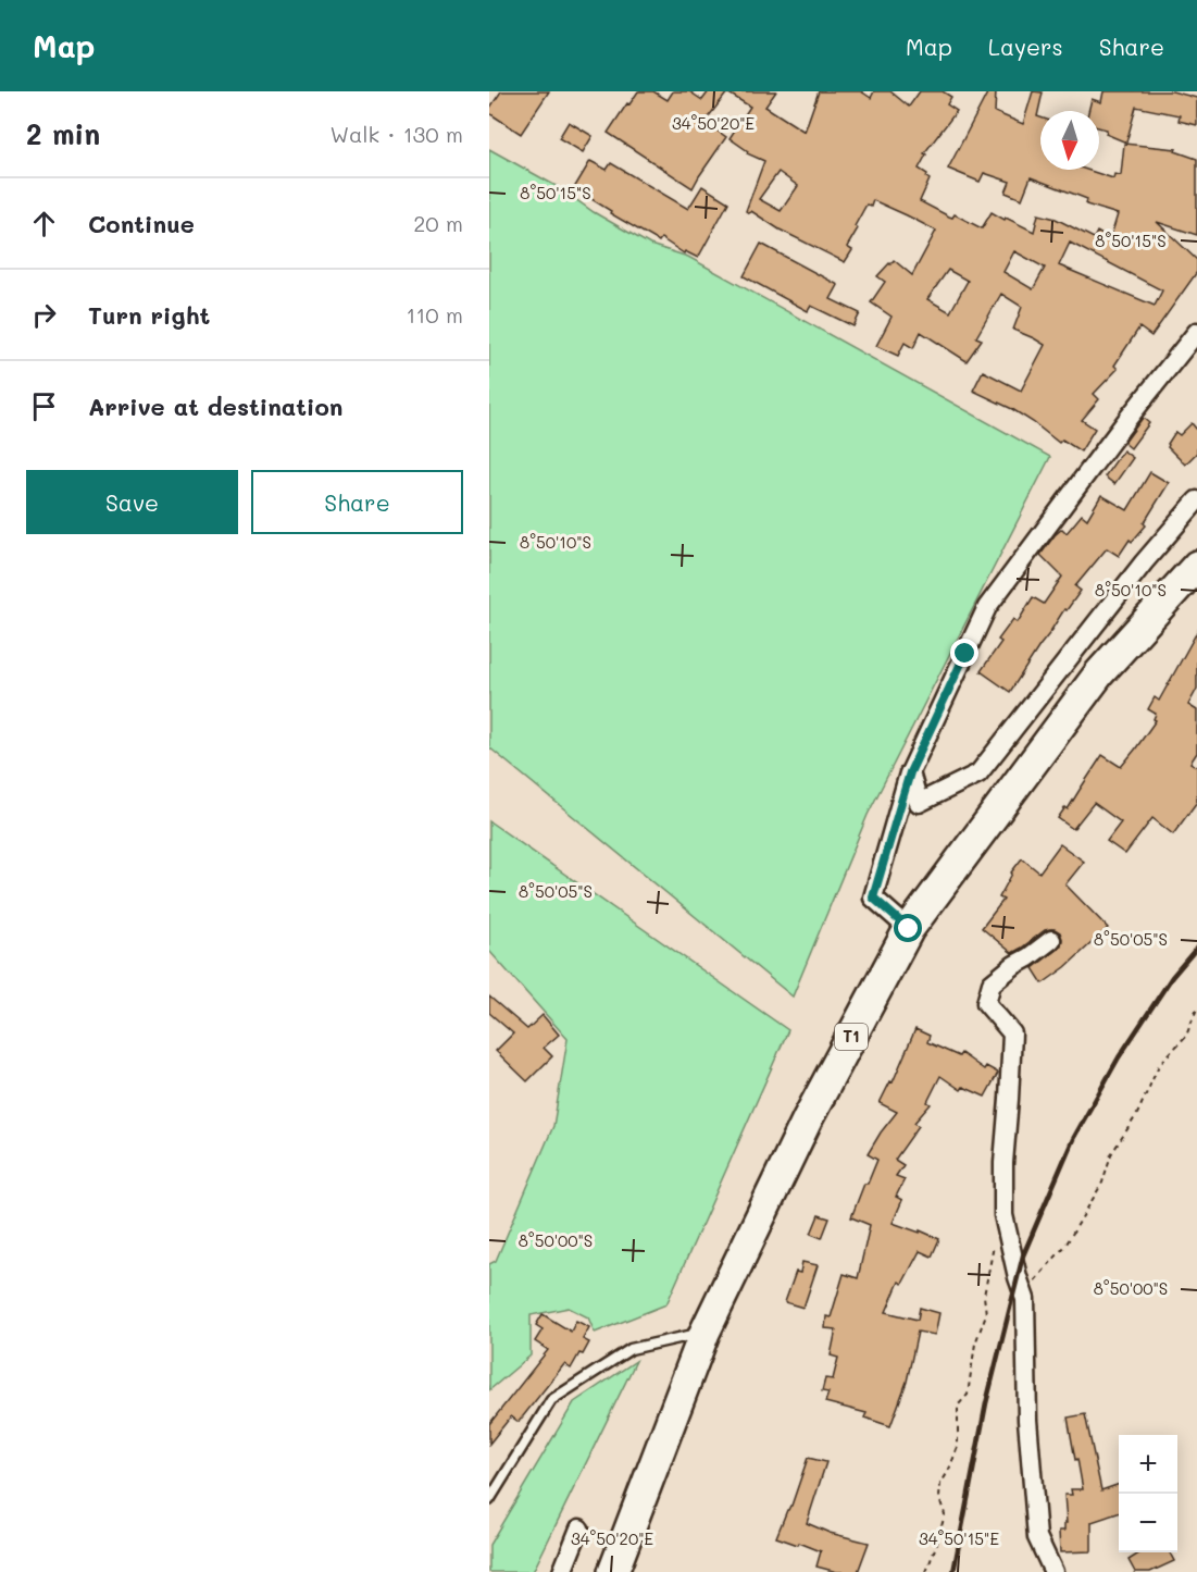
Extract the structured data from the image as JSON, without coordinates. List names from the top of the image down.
{
  "streets": {
    "highway": ["T1"]
  },
  "north": "bottom",
  "page": {
    "header": "Map",
    "nav": ["Map", "Layers", "Share"],
    "heading": ["2 min", "Walk · 130 m"],
    "list": [
      ["Continue", "20 m"],
      ["Turn right", "110 m"],
      "Arrive at destination"
    ],
    "buttons": ["Save", "Share"],
    "map_buttons": ["+", "−"]
  },
  "coordinates": [
    "34°50'20\"E",
    "8°50'15\"S",
    "8°50'10\"S",
    "8°50'05\"S",
    "8°50'00\"S",
    "34°50'15\"E"
  ]
}
